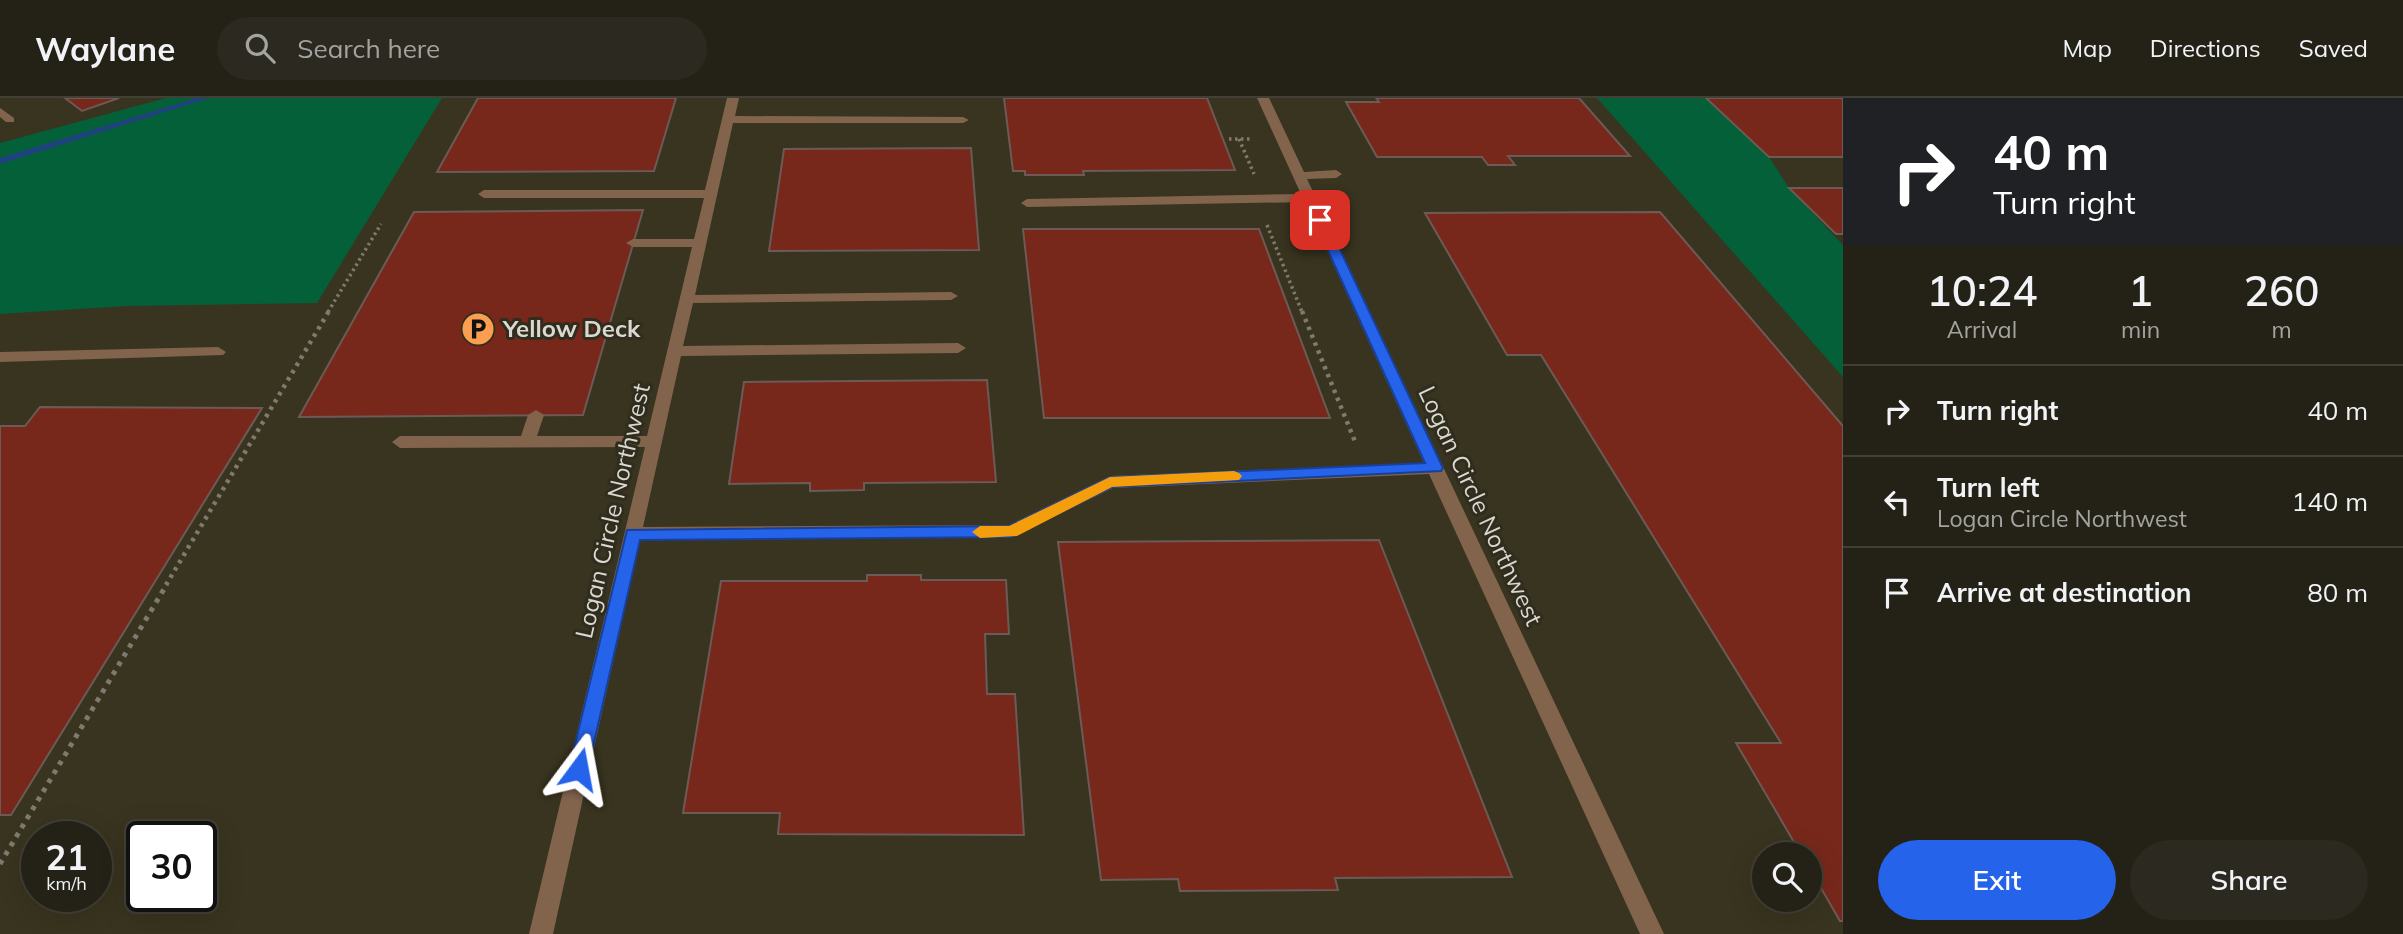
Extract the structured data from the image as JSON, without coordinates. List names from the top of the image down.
{
  "streets": {
    "street": ["Logan Circle Northwest"]
  },
  "places": {
    "parking": ["Yellow Deck"]
  },
  "page": {
    "header": "Waylane",
    "search": "Search here",
    "nav": ["Map", "Directions", "Saved"],
    "turn": ["40 m", "Turn right"],
    "eta": [
      "10:24",
      "Arrival",
      "1",
      "min",
      "260",
      "m"
    ],
    "list": [
      {
        "name": "Turn right",
        "value": "40 m"
      },
      {
        "name": "Turn left",
        "note": "Logan Circle Northwest",
        "value": "140 m"
      },
      {
        "name": "Arrive at destination",
        "value": "80 m"
      }
    ],
    "speed": "21 km/h",
    "limit": "30",
    "buttons": ["Exit", "Share"]
  }
}
